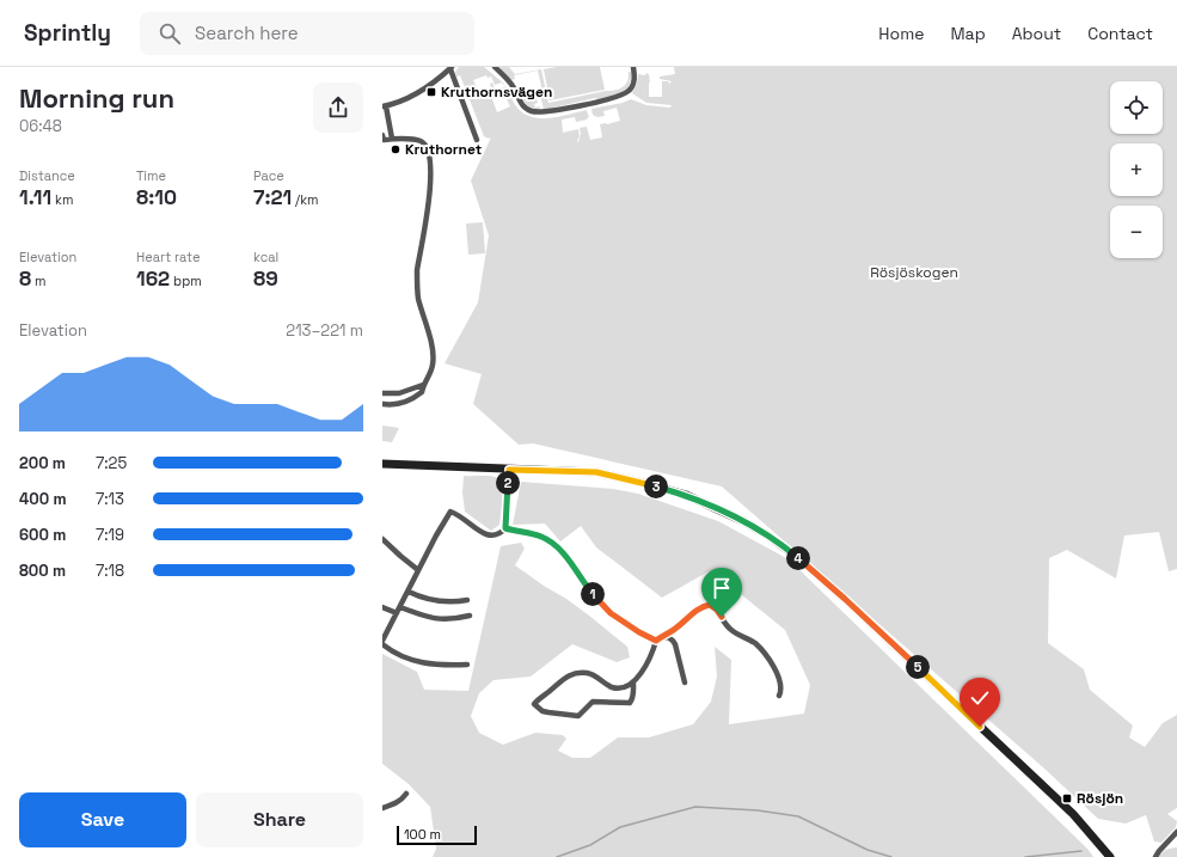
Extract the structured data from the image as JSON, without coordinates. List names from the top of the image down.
{
  "parks": ["Rösjöskogen"],
  "places": {
    "transit": ["Kruthornsvägen", "Rösjön"],
    "other": ["Kruthornet"]
  },
  "scale_bar": "100 m",
  "page": {
    "header": "Sprintly",
    "search": "Search here",
    "nav": [
      "Home",
      "Map",
      "About",
      "Contact"
    ],
    "heading": ["Morning run", "06:48"],
    "map_buttons": ["+", "−"],
    "stats": [
      ["Distance", "1.11 km"],
      ["Time", "8:10"],
      ["Pace", "7:21 /km"],
      ["Elevation", "8 m"],
      ["Heart rate", "162 bpm"],
      ["kcal", "89"]
    ],
    "chart": ["Elevation", "213–221 m"],
    "list": [
      {
        "name": "200 m",
        "note": "7:25"
      },
      {
        "name": "400 m",
        "note": "7:13"
      },
      {
        "name": "600 m",
        "note": "7:19"
      },
      {
        "name": "800 m",
        "note": "7:18"
      }
    ],
    "pins": [
      "2",
      "3",
      "4",
      "1",
      "5"
    ],
    "buttons": ["Save", "Share"],
    "scale": "100 m"
  }
}
